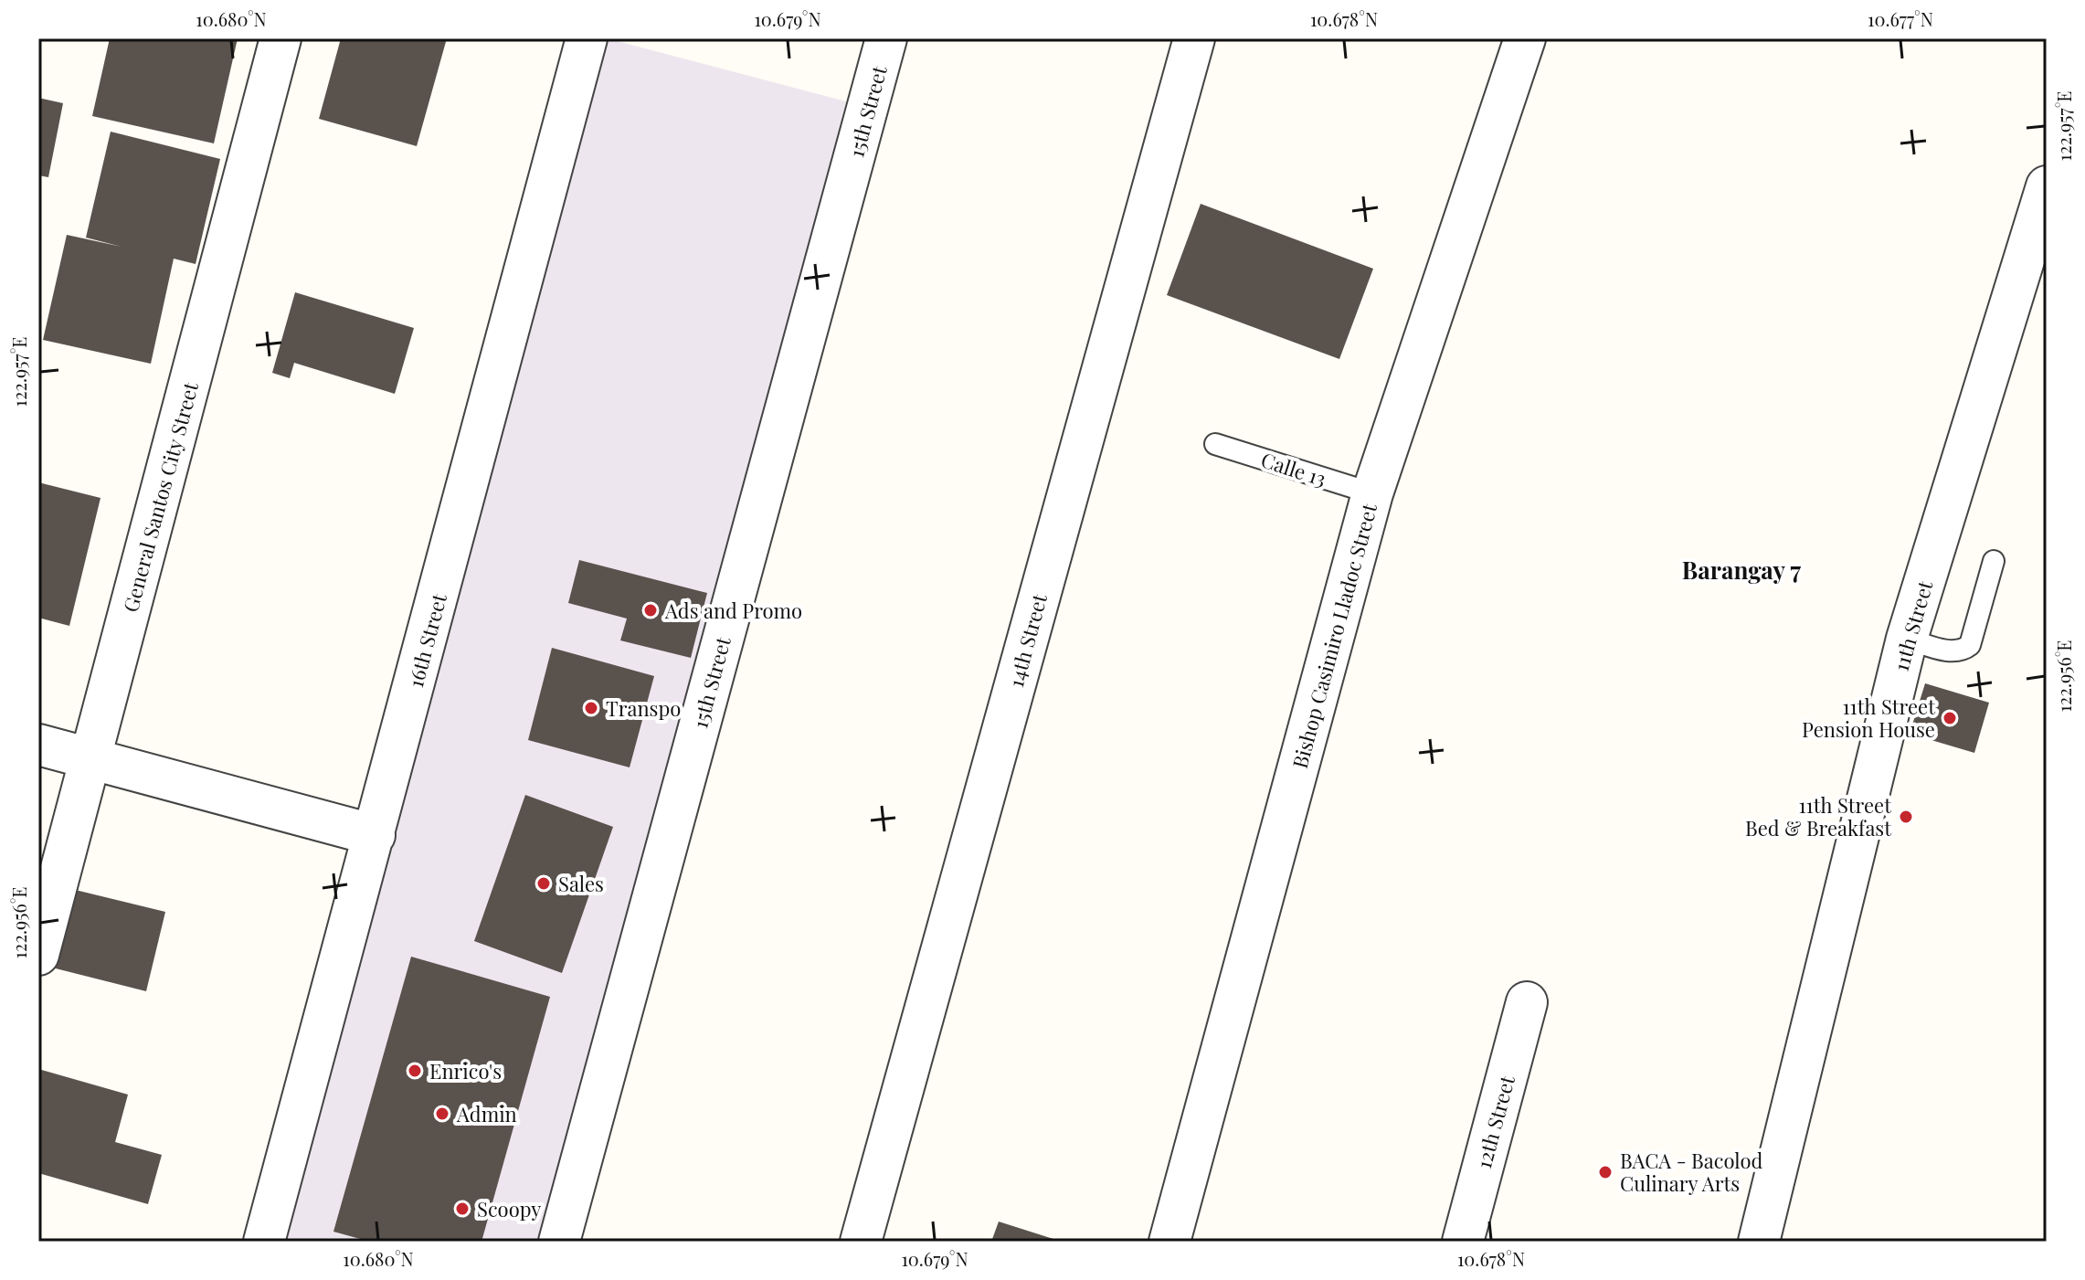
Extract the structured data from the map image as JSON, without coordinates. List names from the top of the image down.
{
  "streets": {
    "street": [
      "15th Street",
      "General Santos City Street",
      "11th Street",
      "Bishop Casimiro Lladoc Street",
      "16th Street",
      "14th Street",
      "12th Street"
    ],
    "lane": ["Calle 13"]
  },
  "crossings": [
    ["Calle 13", "Bishop Casimiro Lladoc Street"]
  ],
  "districts": ["Barangay 7"],
  "places": [
    "Ads and Promo",
    "Transpo",
    "11th Street Pension House",
    "11th Street Bed & Breakfast",
    "Sales",
    "Enrico's",
    "Admin",
    "BACA - Bacolod Culinary Arts",
    "Scoopy"
  ],
  "coordinates": [
    "10.680°N",
    "10.679°N",
    "10.678°N",
    "10.677°N",
    "122.957°E",
    "122.956°E"
  ]
}
